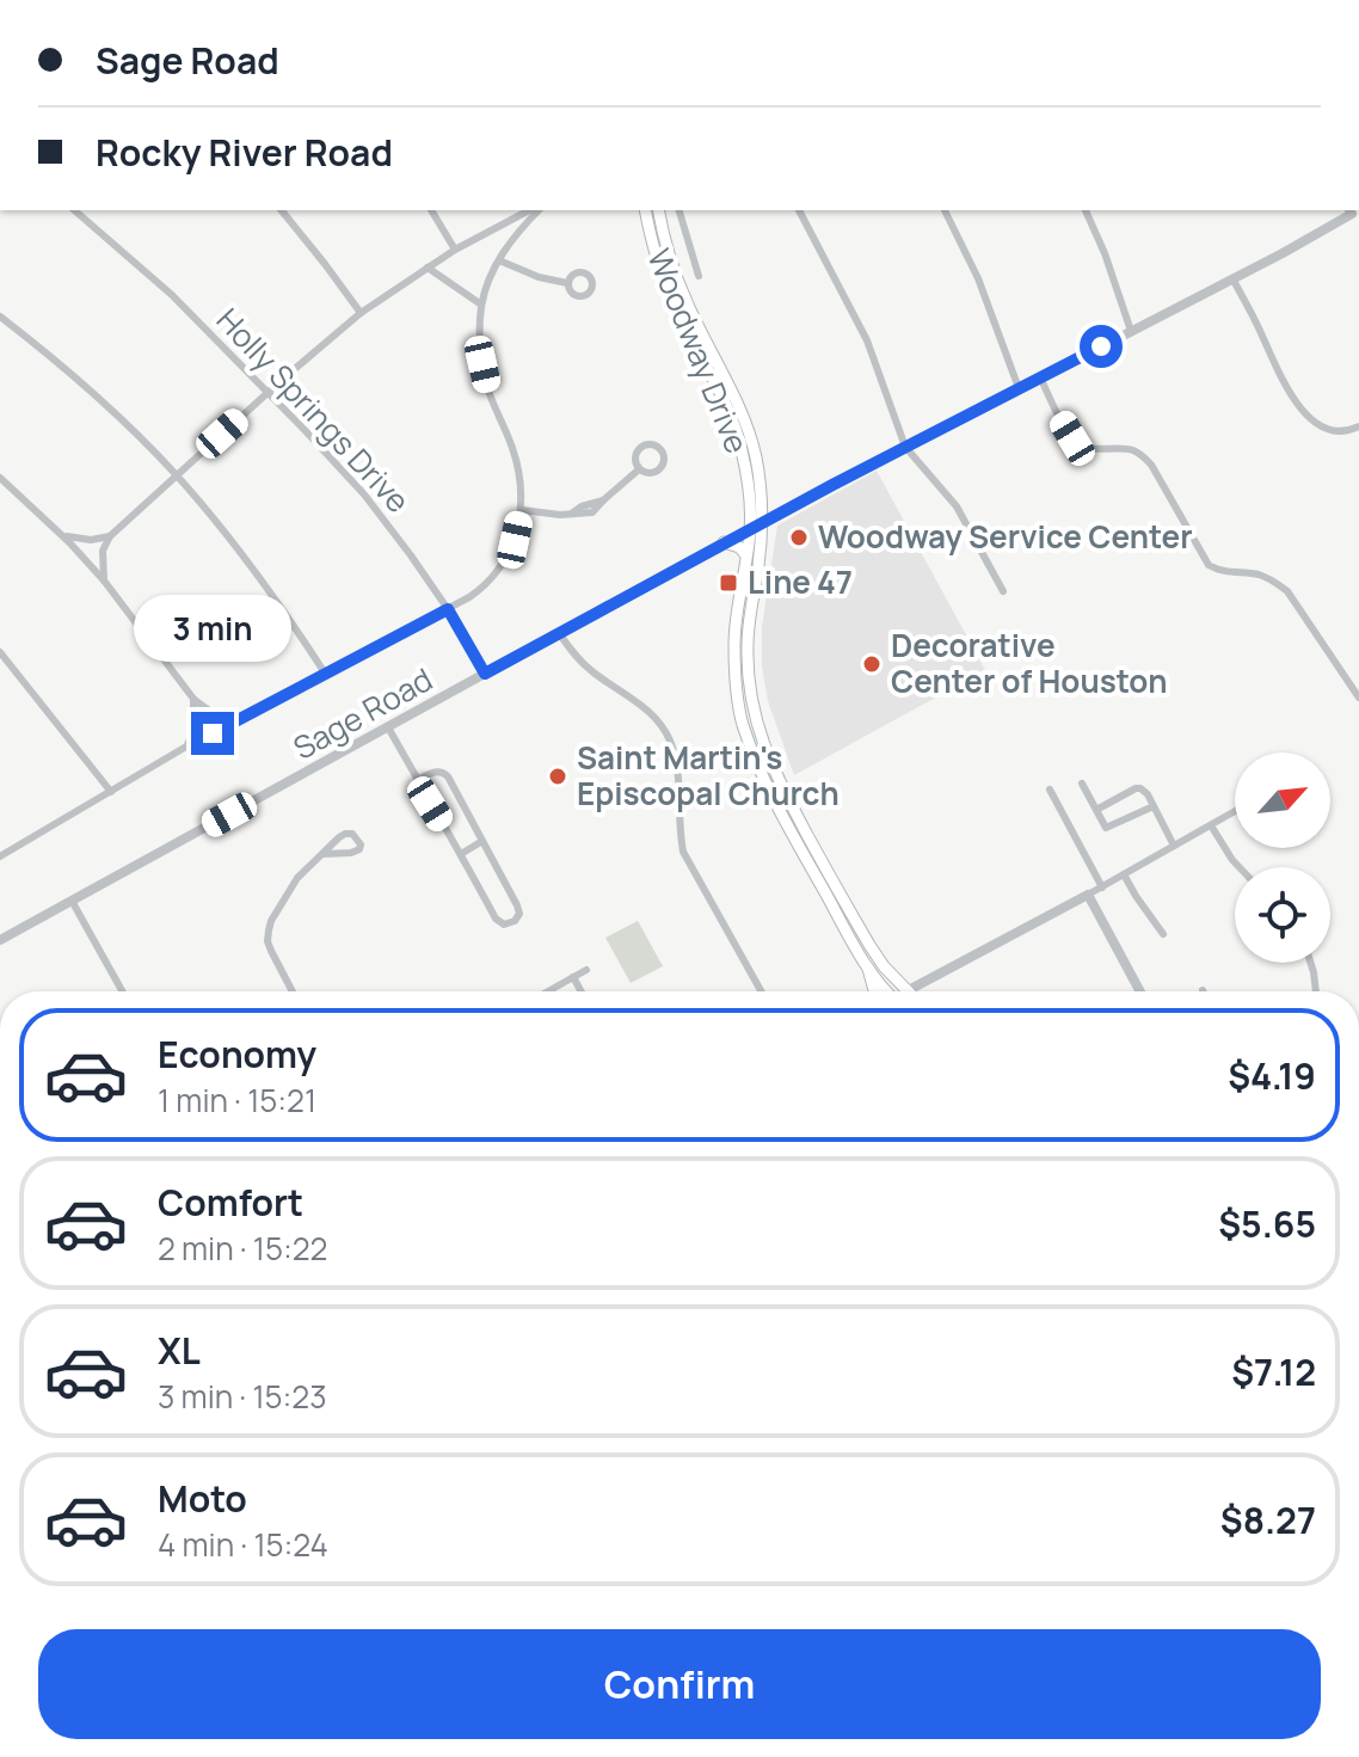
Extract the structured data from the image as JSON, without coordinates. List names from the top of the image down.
{
  "streets": {
    "main road": ["Woodway Drive"],
    "street": ["Holly Springs Drive", "Sage Road"]
  },
  "crossings": [
    ["Woodway Drive", "Sage Road"],
    ["Holly Springs Drive", "Sage Road"]
  ],
  "places": {
    "other": ["Woodway Service Center", "Decorative Center of Houston", "Saint Martin's Episcopal Church"],
    "transit": ["Line 47"]
  },
  "north": "top right",
  "page": {
    "banner": ["Sage Road", "Rocky River Road"],
    "bubble": "3 min",
    "list": [
      {
        "name": "Economy",
        "note": "1 min · 15:21",
        "value": "$4.19"
      },
      {
        "name": "Comfort",
        "note": "2 min · 15:22",
        "value": "$5.65"
      },
      {
        "name": "XL",
        "note": "3 min · 15:23",
        "value": "$7.12"
      },
      {
        "name": "Moto",
        "note": "4 min · 15:24",
        "value": "$8.27"
      }
    ],
    "buttons": "Confirm"
  }
}
